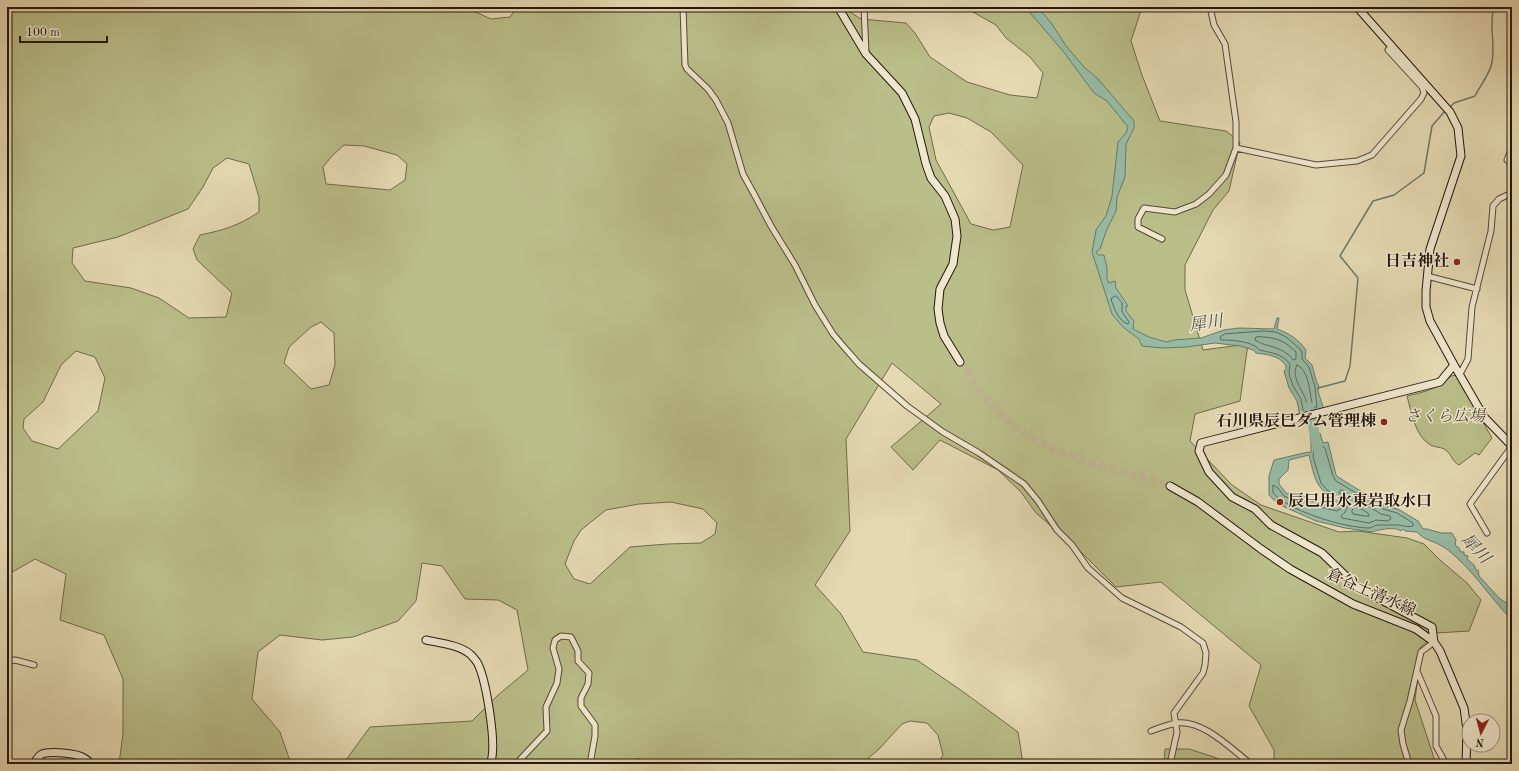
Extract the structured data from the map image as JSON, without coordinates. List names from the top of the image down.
{
  "streets": {
    "street": ["倉谷土清水線"]
  },
  "water": ["犀川"],
  "parks": ["さくら広場"],
  "places": ["日吉神社", "石川県辰巳ダム管理棟", "辰巳用水東岩取水口"],
  "scale_bar": "100 m",
  "north": "bottom"
}
